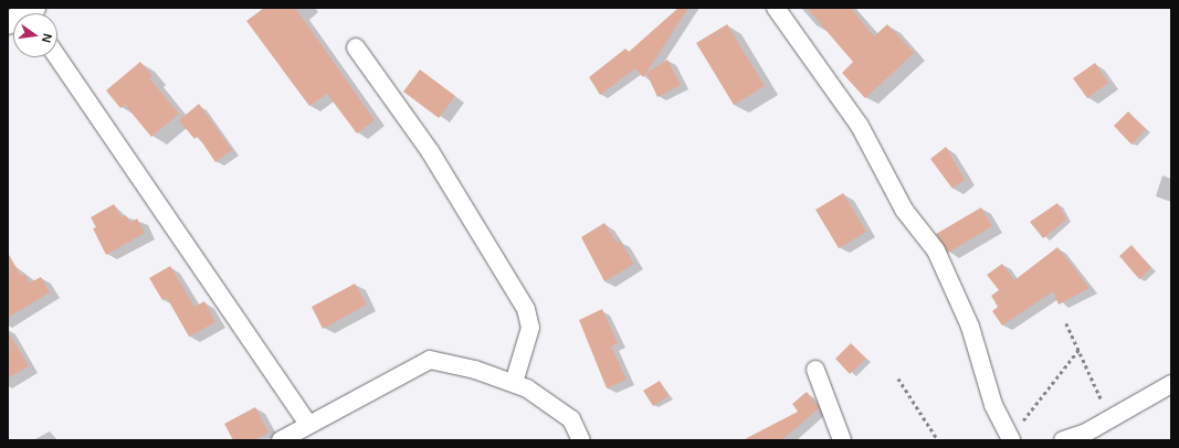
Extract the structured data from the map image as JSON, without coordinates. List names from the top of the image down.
{
  "north": "right"
}
